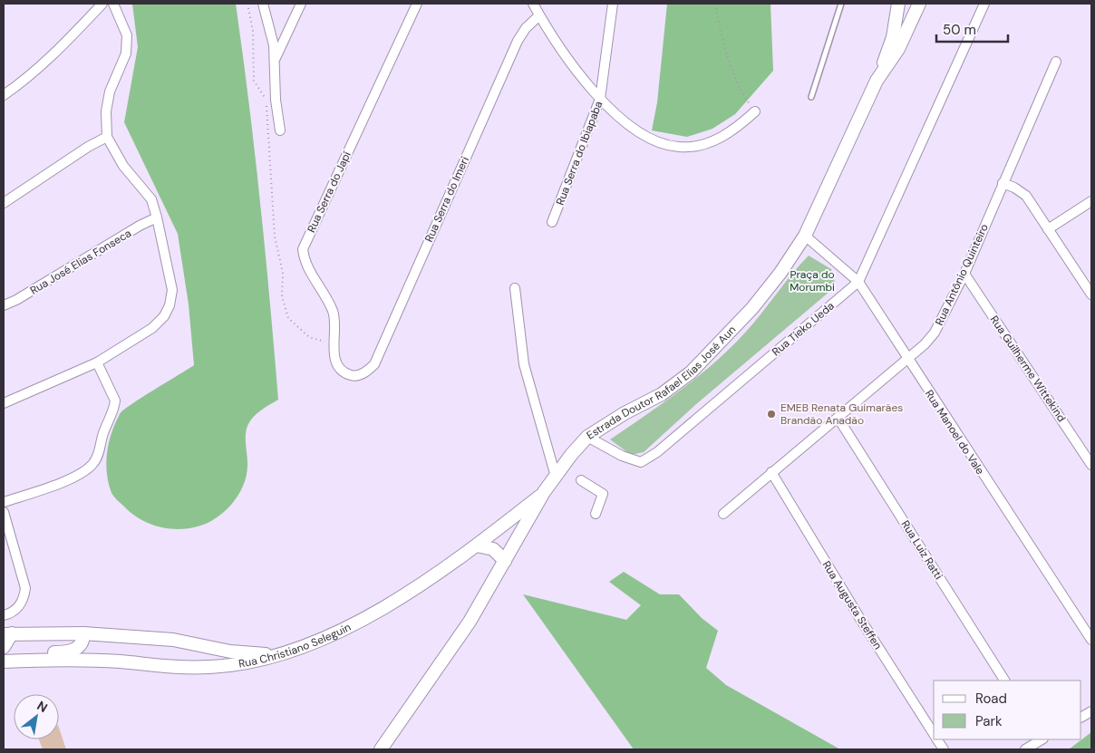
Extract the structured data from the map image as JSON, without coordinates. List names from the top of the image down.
{
  "streets": {
    "main road": ["Estrada Doutor Rafael Elias José Aun", "Rua Christiano Seleguin"],
    "street": [
      "Rua Serra do Ibiapaba",
      "Rua Serra do Japí",
      "Rua Serra do Imeri",
      "Rua José Elias Fonseca",
      "Rua Antônio Quinteiro",
      "Rua Tieko Ueda",
      "Rua Guilherme Wittekind",
      "Rua Manoel do Vale",
      "Rua Luiz Ratti",
      "Rua Augusta Steffen"
    ]
  },
  "crossings": [
    ["Rua Serra do Japí", "Rua Serra do Imeri"],
    ["Rua Antônio Quinteiro", "Rua Guilherme Wittekind"],
    ["Rua Antônio Quinteiro", "Rua Manoel do Vale"],
    ["Rua Antônio Quinteiro", "Rua Luiz Ratti"],
    ["Rua Antônio Quinteiro", "Rua Augusta Steffen"],
    ["Rua Tieko Ueda", "Estrada Doutor Rafael Elias José Aun"],
    ["Rua Tieko Ueda", "Rua Manoel do Vale"],
    ["Estrada Doutor Rafael Elias José Aun", "Rua Manoel do Vale"],
    ["Estrada Doutor Rafael Elias José Aun", "Rua Christiano Seleguin"]
  ],
  "parks": ["Praça do Morumbi"],
  "places": ["EMEB Renata Guimarães Brandão Anadão"],
  "legend": ["Road", "Park"],
  "scale_bar": "50 m",
  "north": "top right"
}
